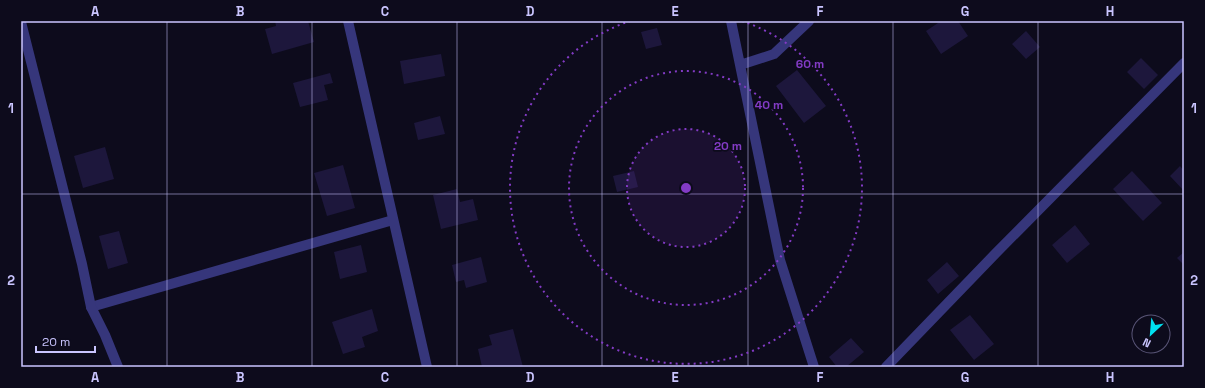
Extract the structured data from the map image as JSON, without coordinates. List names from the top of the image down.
{
  "scale_bar": "20 m",
  "north": "bottom left",
  "grid": {
    "columns": [
      "A",
      "B",
      "C",
      "D",
      "E",
      "F",
      "G",
      "H"
    ],
    "rows": ["1", "2"]
  },
  "rings": ["60 m", "40 m", "20 m"]
}
